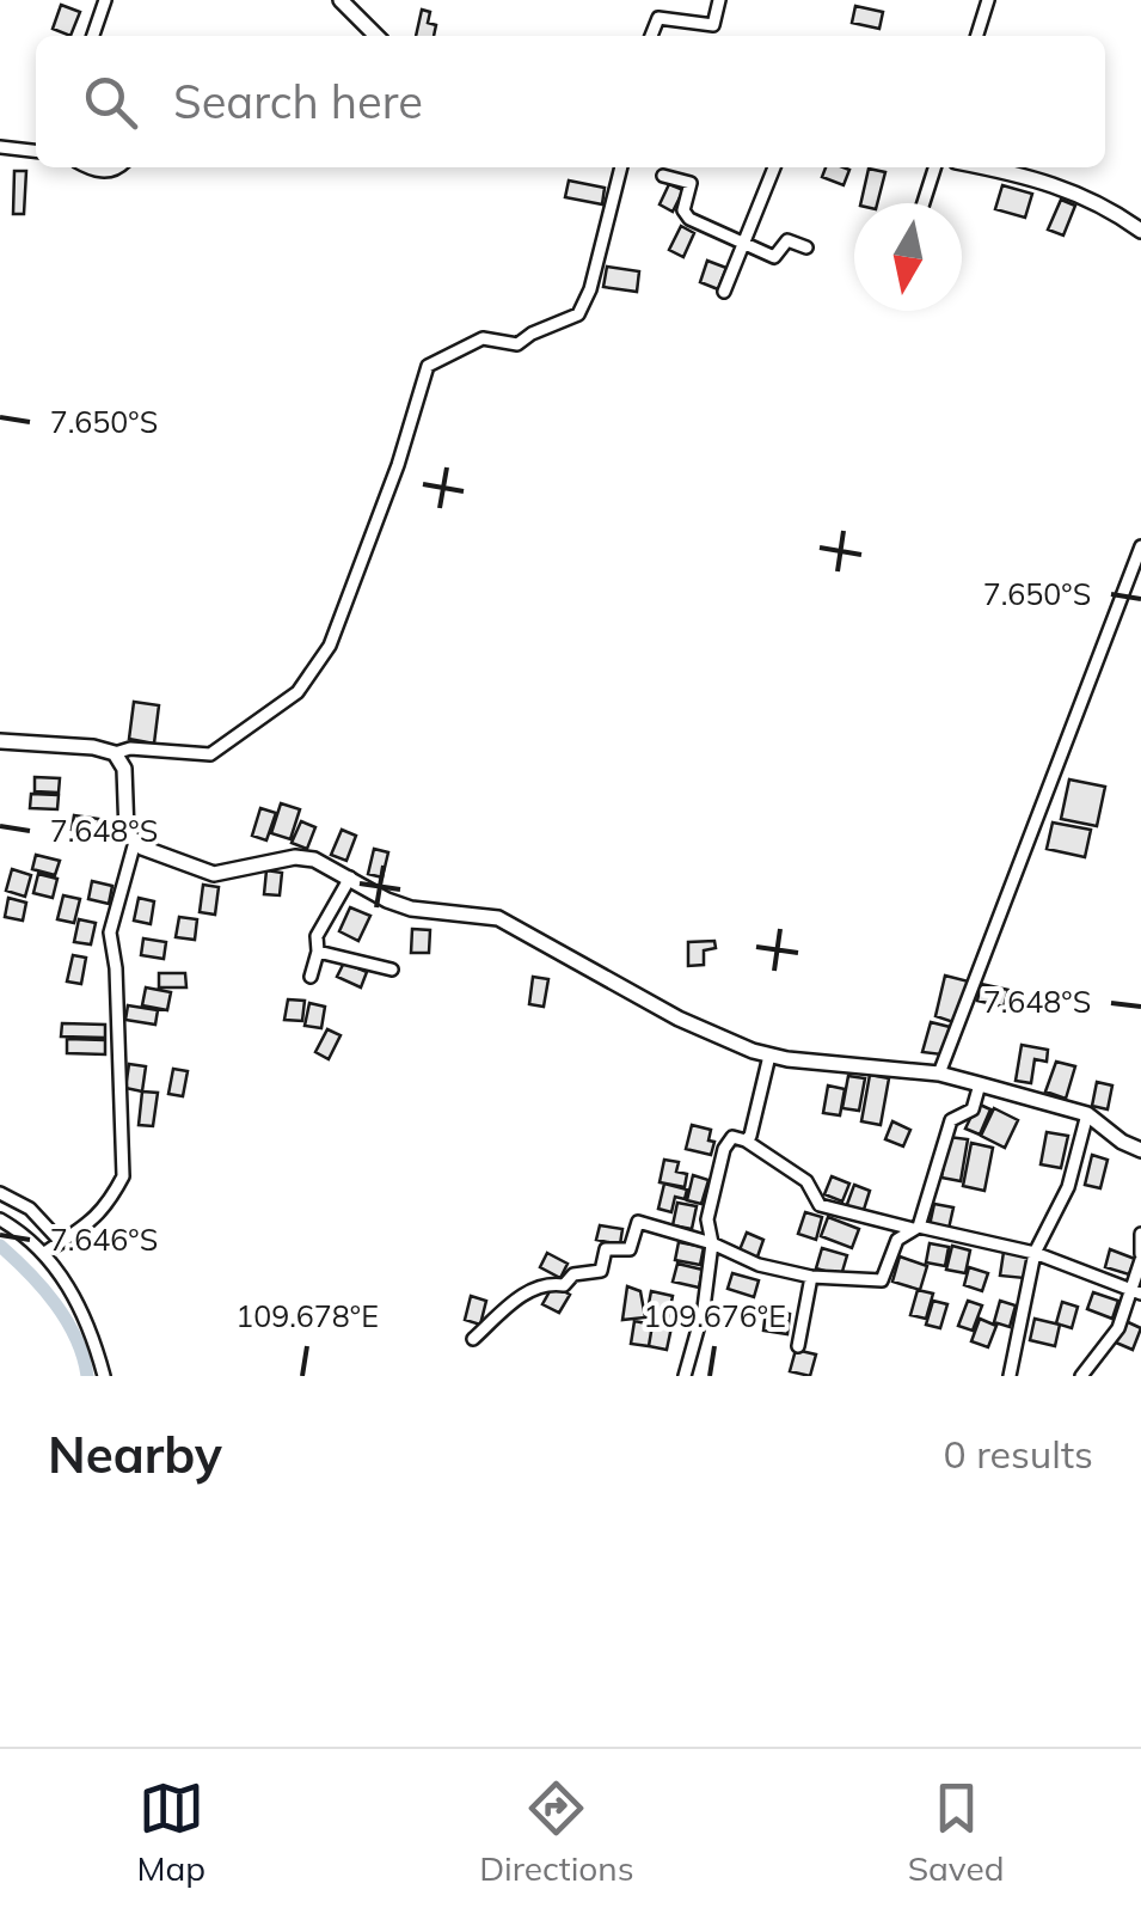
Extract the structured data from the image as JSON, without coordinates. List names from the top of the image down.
{
  "north": "bottom",
  "page": {
    "search": "Search here",
    "heading": ["Nearby", "0 results"],
    "nav": ["Map", "Directions", "Saved"]
  },
  "coordinates": [
    "7.650°S",
    "7.648°S",
    "7.646°S",
    "109.678°E",
    "109.676°E"
  ]
}
